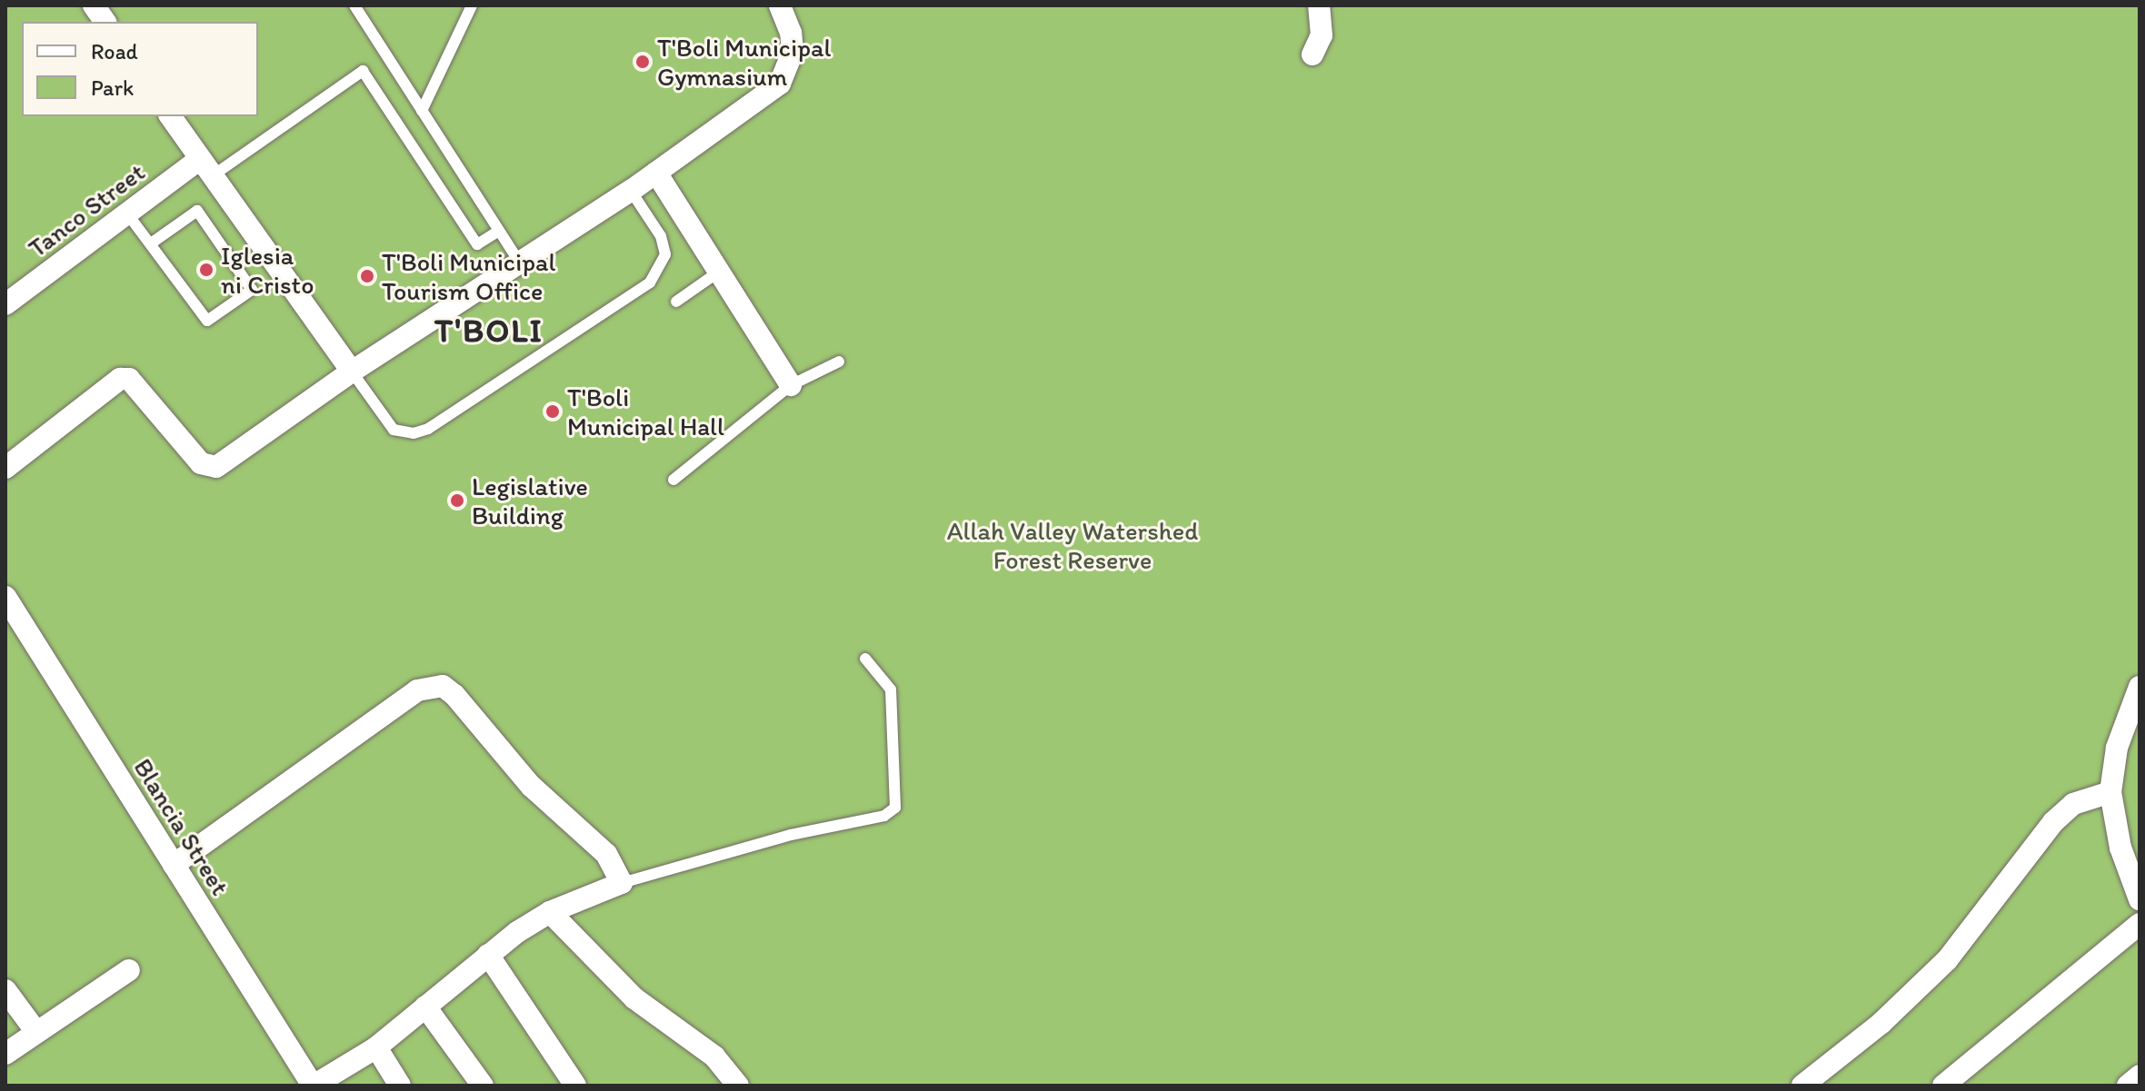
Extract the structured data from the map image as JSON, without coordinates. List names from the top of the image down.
{
  "streets": {
    "street": ["Tanco Street", "Blancia Street"]
  },
  "districts": ["T'BOLI"],
  "parks": ["Allah Valley Watershed Forest Reserve"],
  "places": [
    "T'Boli Municipal Gymnasium",
    "Iglesia ni Cristo",
    "T'Boli Municipal Tourism Office",
    "T'Boli Municipal Hall",
    "Legislative Building"
  ],
  "legend": ["Road", "Park"]
}
